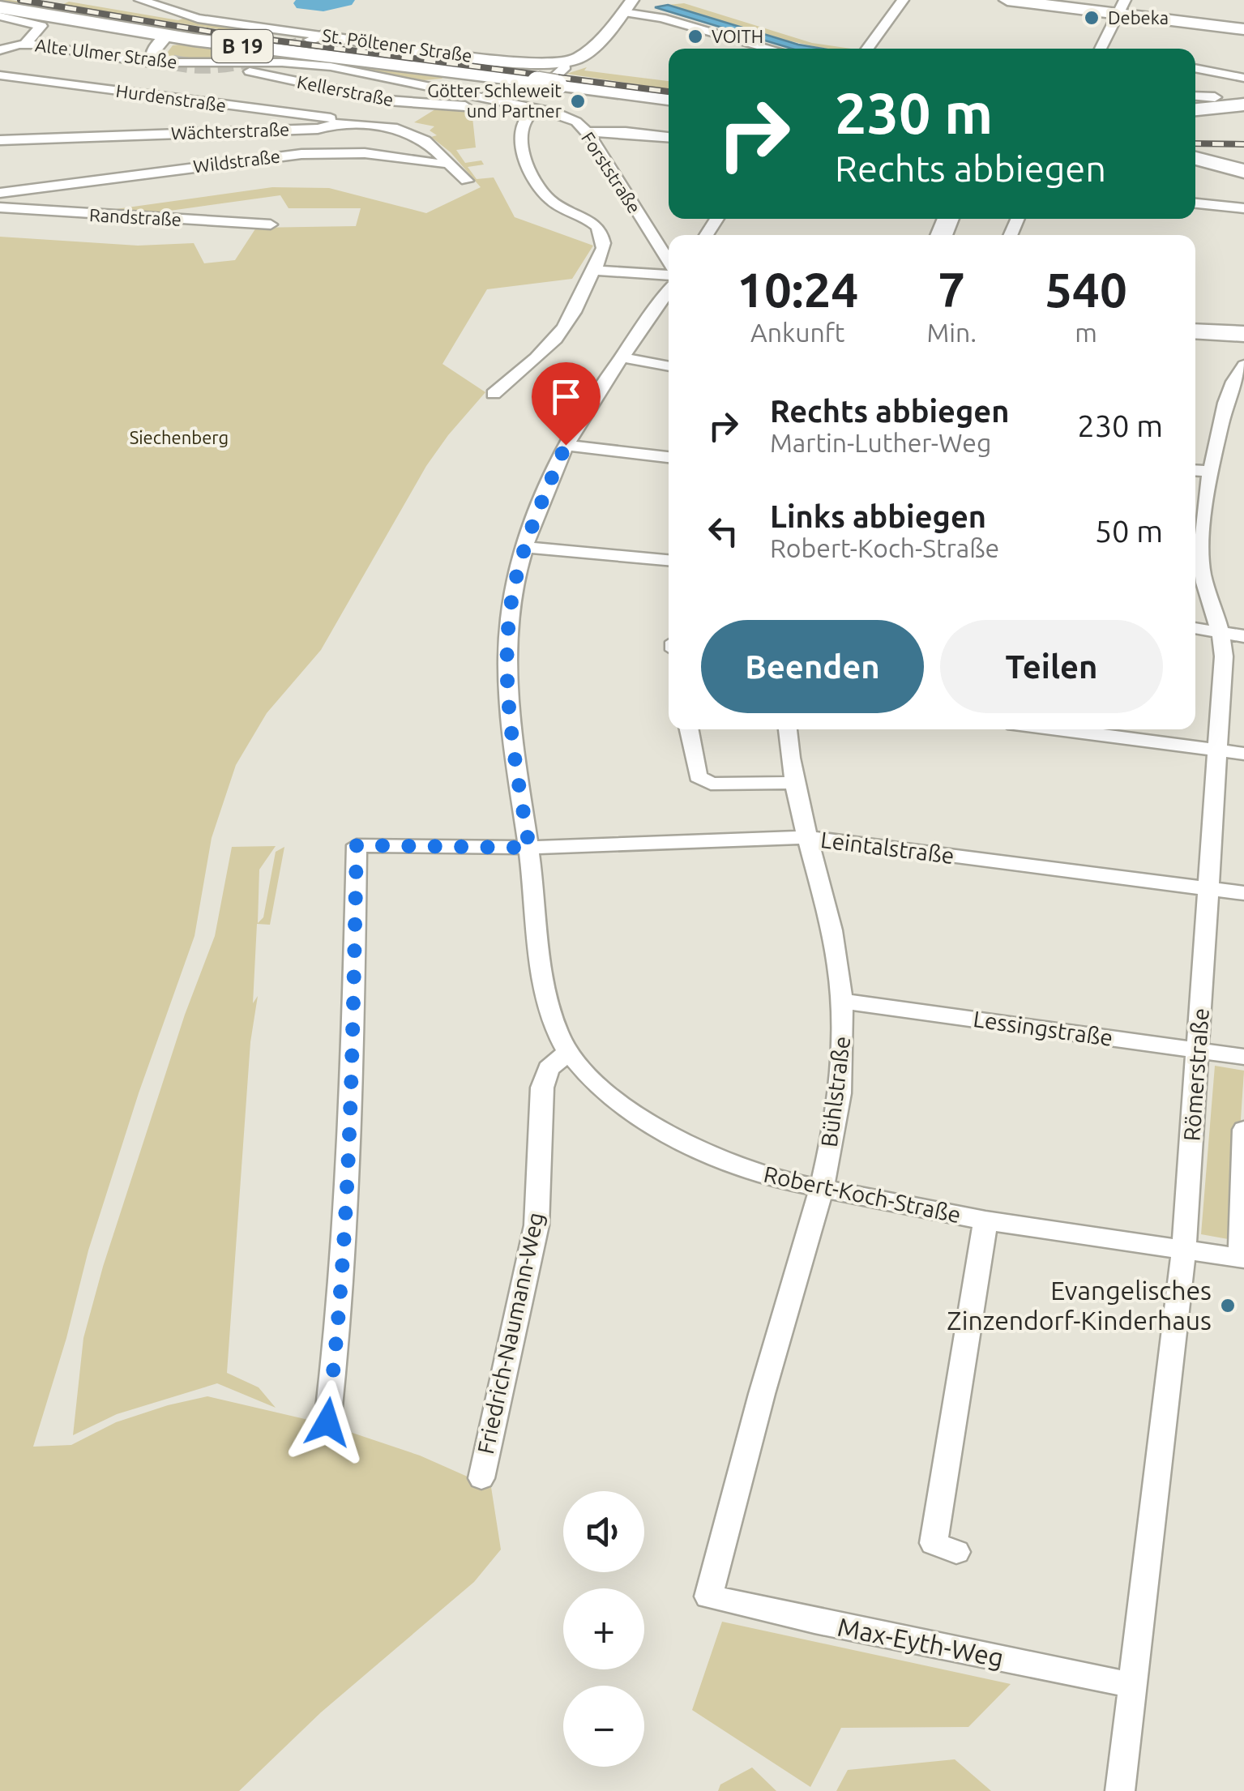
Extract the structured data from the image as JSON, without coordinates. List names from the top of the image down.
{
  "streets": {
    "main road": ["B 19"],
    "street": [
      "St. Pöltener Straße",
      "Alte Ulmer Straße",
      "Kellerstraße",
      "Hurdenstraße",
      "Wächterstraße",
      "Wildstraße",
      "Forststraße",
      "Randstraße",
      "Leintalstraße",
      "Lessingstraße",
      "Römerstraße",
      "Bühlstraße",
      "Robert-Koch-Straße",
      "Friedrich-Naumann-Weg",
      "Max-Eyth-Weg"
    ]
  },
  "crossings": [
    ["Alte Ulmer Straße", "Kellerstraße"],
    ["Alte Ulmer Straße", "Forststraße"],
    ["Kellerstraße", "Forststraße"],
    ["Hurdenstraße", "Wächterstraße"],
    ["Wächterstraße", "Wildstraße"],
    ["Leintalstraße", "Römerstraße"],
    ["Leintalstraße", "Bühlstraße"],
    ["Leintalstraße", "Robert-Koch-Straße"],
    ["Lessingstraße", "Römerstraße"],
    ["Lessingstraße", "Bühlstraße"],
    ["Römerstraße", "Robert-Koch-Straße"],
    ["Römerstraße", "Max-Eyth-Weg"],
    ["Bühlstraße", "Robert-Koch-Straße"],
    ["Bühlstraße", "Max-Eyth-Weg"],
    ["Robert-Koch-Straße", "Friedrich-Naumann-Weg"]
  ],
  "parks": ["Siechenberg"],
  "places": [
    "Debeka",
    "VOITH",
    "Götter Schleweit und Partner",
    "Evangelisches Zinzendorf-Kinderhaus"
  ],
  "page": {
    "turn": ["230 m", "Rechts abbiegen"],
    "eta": [
      "10:24",
      "Ankunft",
      "7",
      "Min.",
      "540",
      "m"
    ],
    "list": [
      {
        "name": "Rechts abbiegen",
        "note": "Martin-Luther-Weg",
        "value": "230 m"
      },
      {
        "name": "Links abbiegen",
        "note": "Robert-Koch-Straße",
        "value": "50 m"
      }
    ],
    "buttons": ["Beenden", "Teilen"],
    "map_buttons": ["+", "−"]
  }
}
